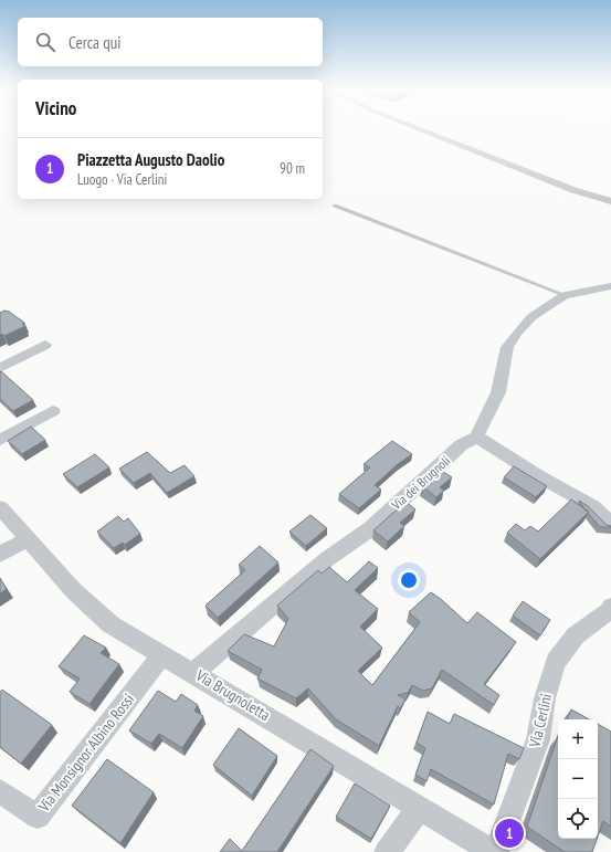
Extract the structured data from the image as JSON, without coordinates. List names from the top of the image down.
{
  "streets": {
    "street": [
      "Via dei Brugnoli",
      "Via Brugnoletta",
      "Via Cerlini",
      "Via Monsignor Albino Rossi"
    ]
  },
  "crossings": [
    ["Via dei Brugnoli", "Via Brugnoletta"],
    ["Via Brugnoletta", "Via Monsignor Albino Rossi"]
  ],
  "page": {
    "search": "Cerca qui",
    "heading": "Vicino",
    "list": [
      {
        "mark": "1",
        "name": "Piazzetta Augusto Daolio",
        "note": "Luogo · Via Cerlini",
        "value": "90 m"
      }
    ],
    "map_buttons": ["+", "−"],
    "pins": "1"
  }
}
